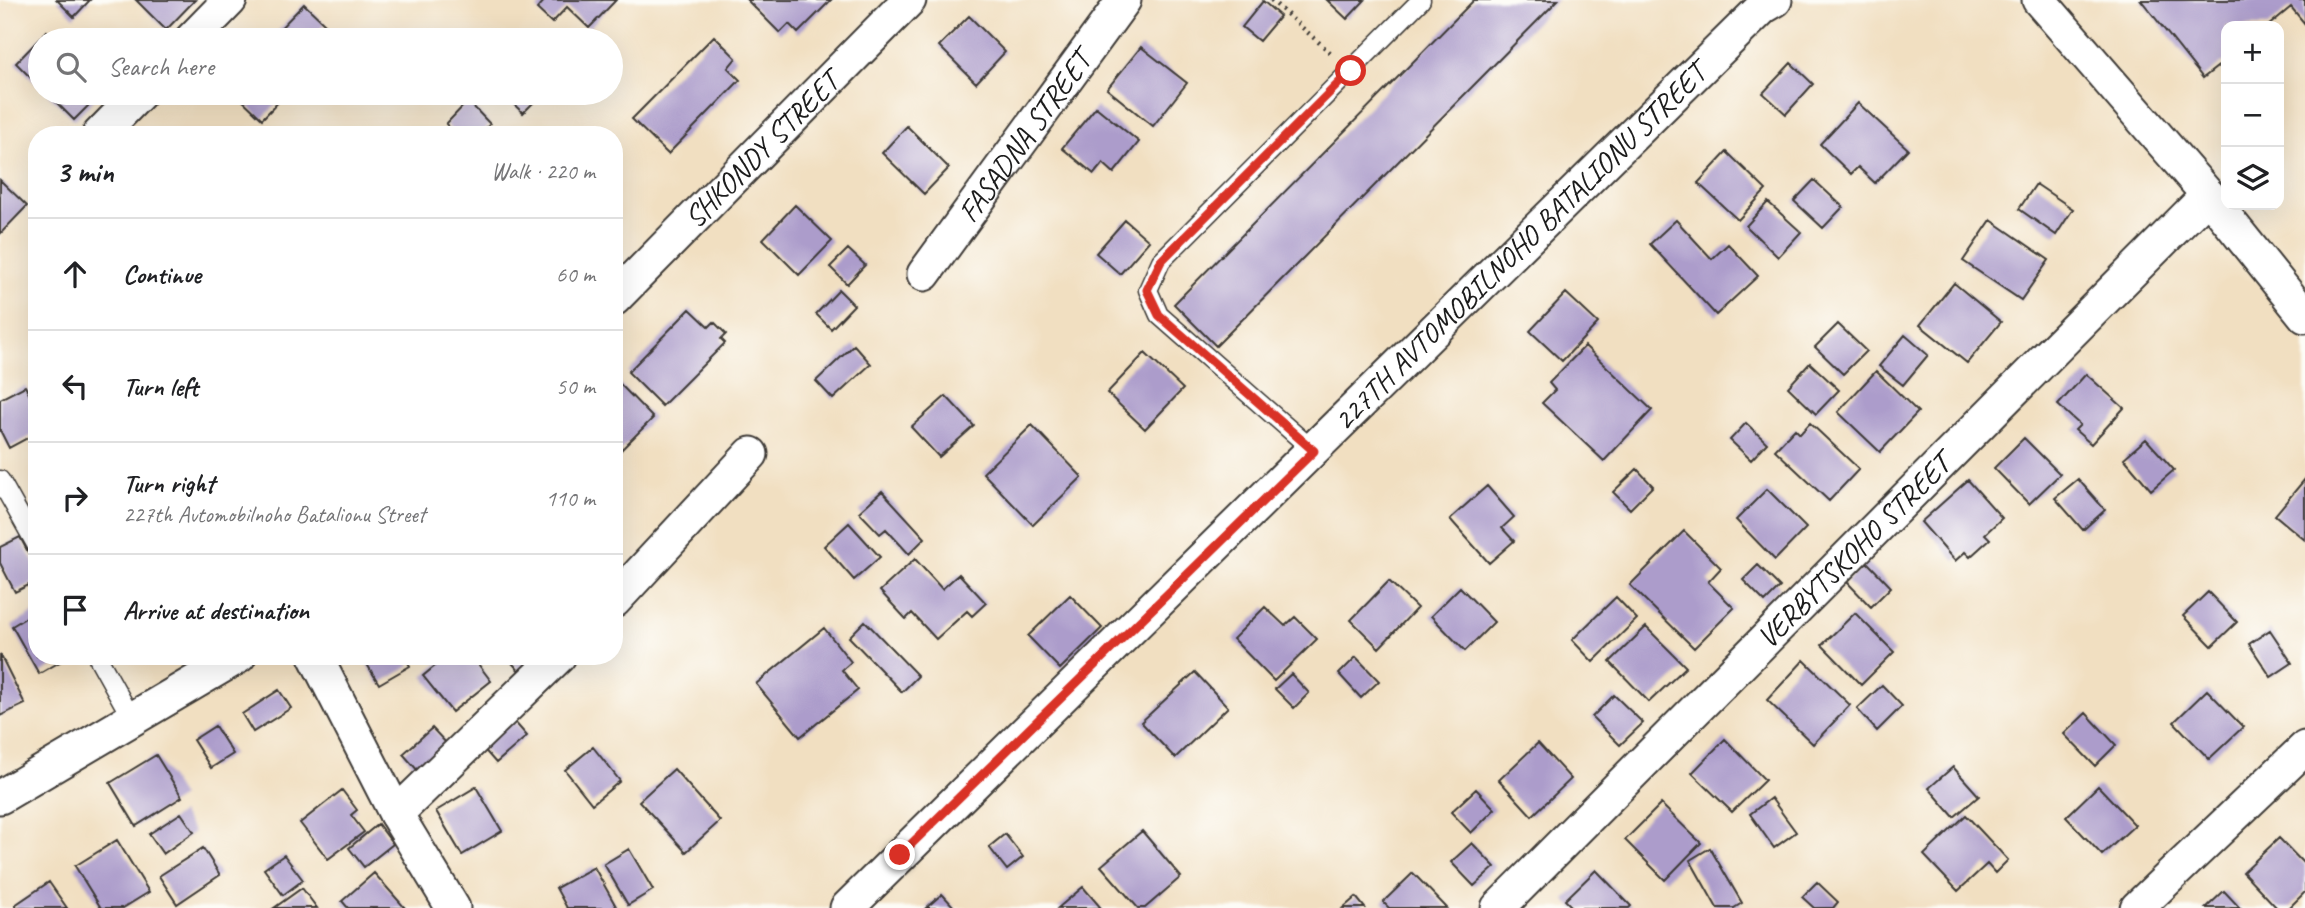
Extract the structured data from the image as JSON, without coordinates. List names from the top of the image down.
{
  "streets": {
    "street": [
      "FASADNA STREET",
      "SHKONDY STREET",
      "227TH AVTOMOBILNOHO BATALIONU STREET",
      "VERBYTSKOHO STREET"
    ]
  },
  "page": {
    "map_buttons": ["+", "−"],
    "search": "Search here",
    "heading": ["3 min", "Walk · 220 m"],
    "list": [
      ["Continue", "60 m"],
      ["Turn left", "50 m"],
      ["Turn right", "227th Avtomobilnoho Batalionu Street", "110 m"],
      "Arrive at destination"
    ]
  }
}
